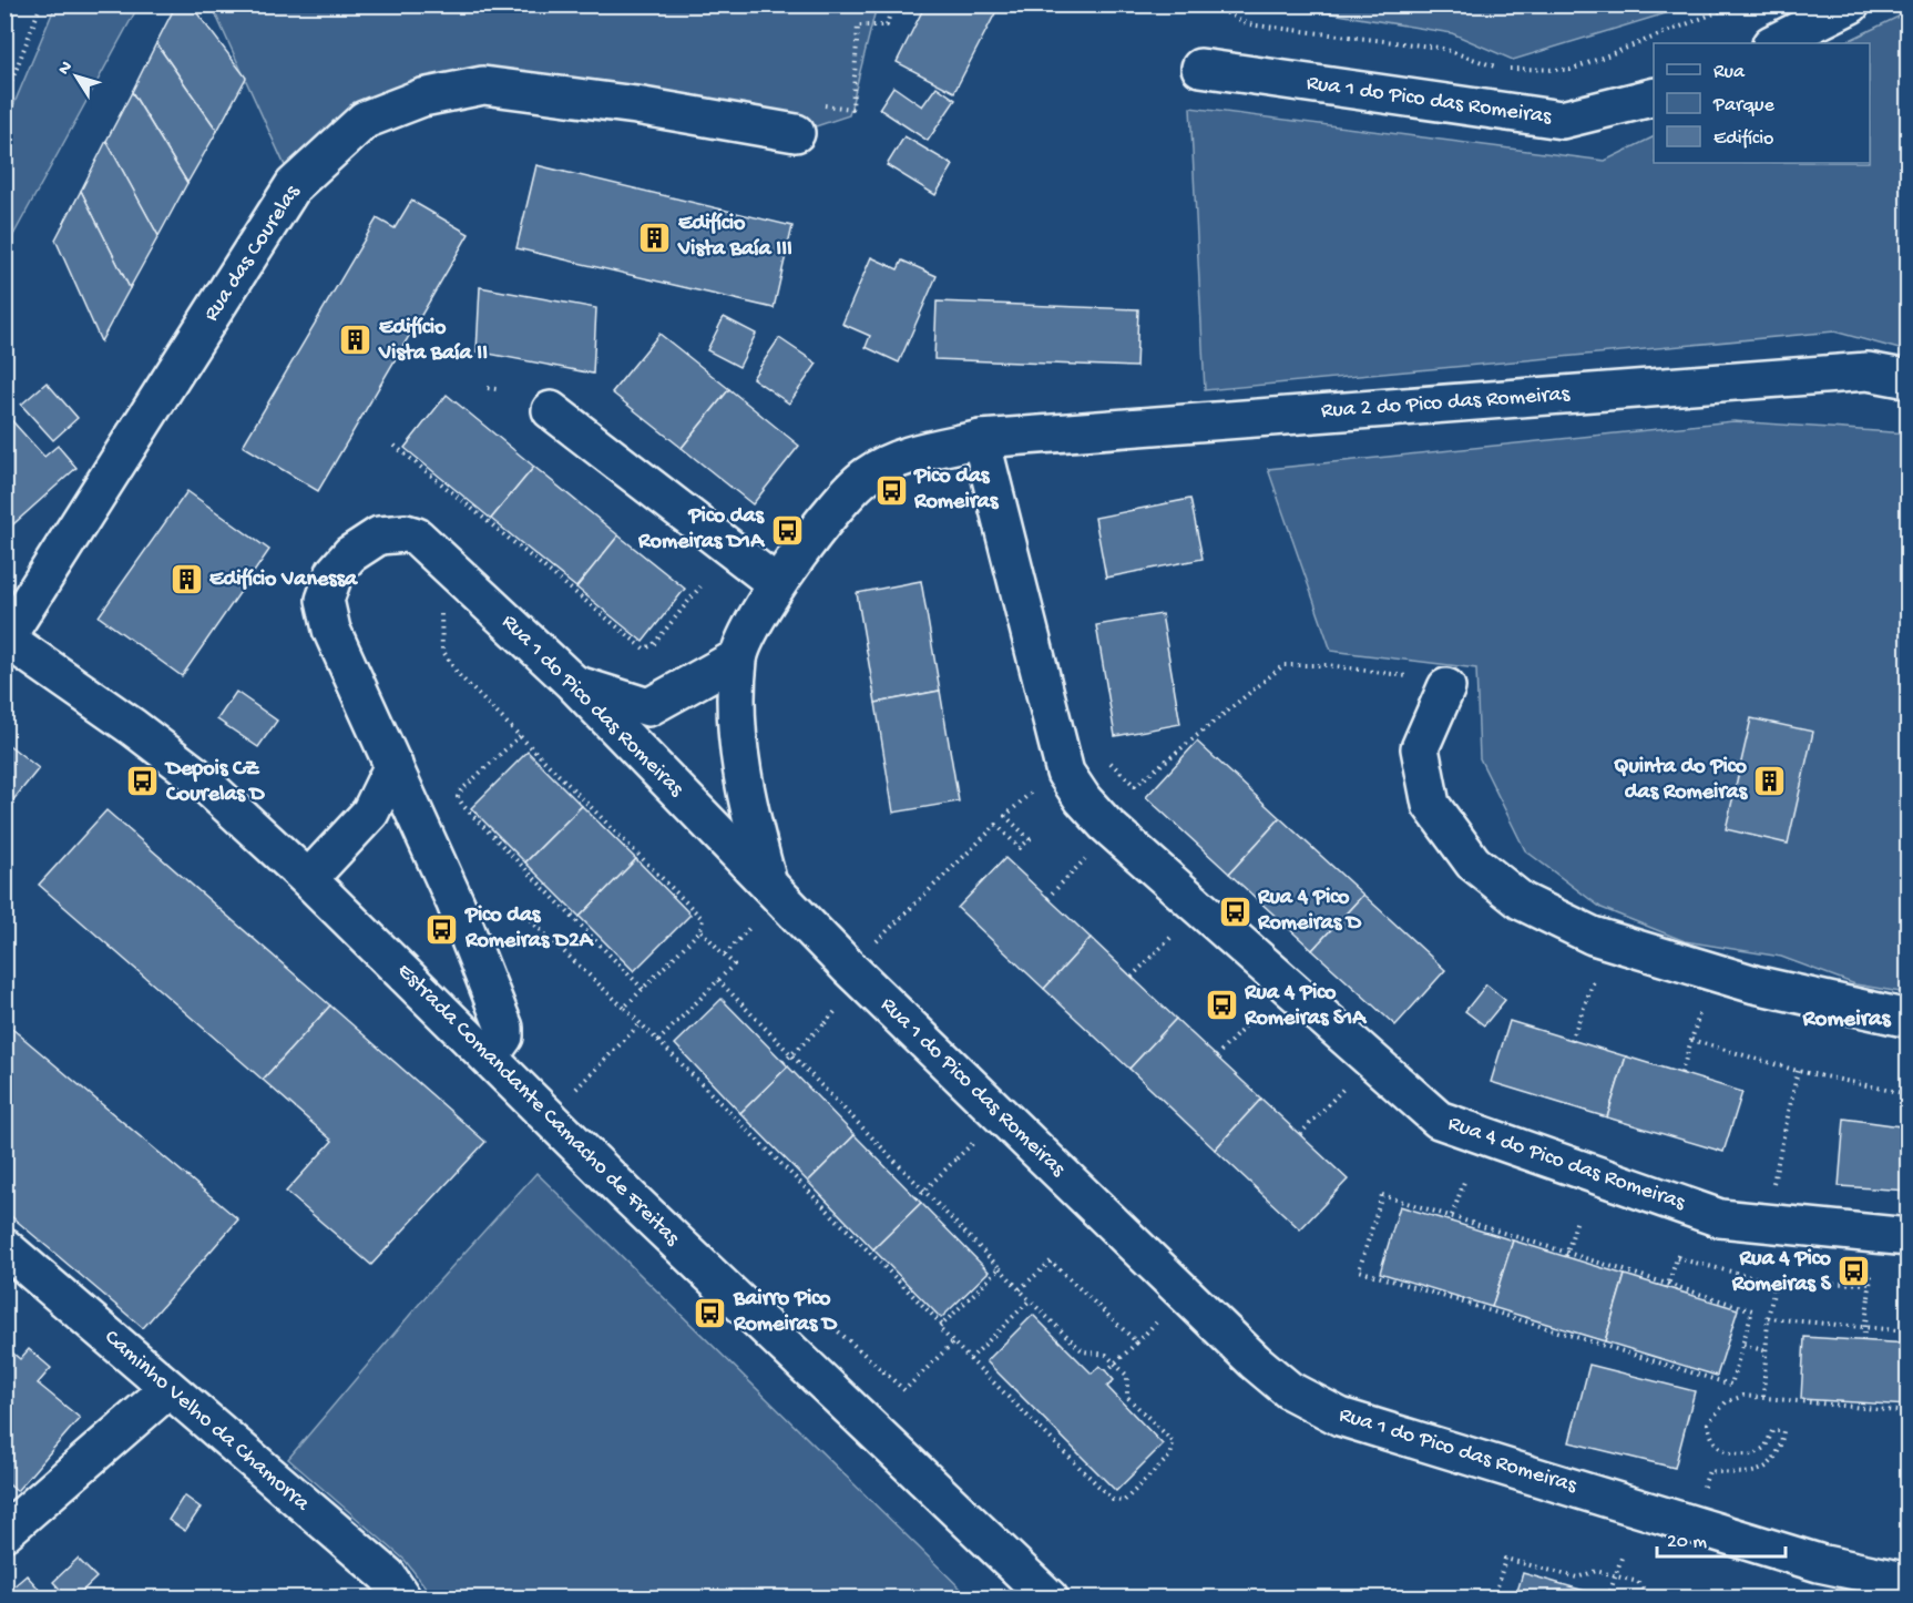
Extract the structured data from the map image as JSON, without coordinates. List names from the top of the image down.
{
  "streets": {
    "street": [
      "Rua 1 do Pico das Romeiras",
      "Rua das Courelas",
      "Rua 2 do Pico das Romeiras",
      "Estrada Comandante Camacho de Freitas",
      "Rua 4 do Pico das Romeiras",
      "Caminho Velho da Chamorra"
    ]
  },
  "crossings": [
    ["Rua 1 do Pico das Romeiras", "Estrada Comandante Camacho de Freitas"],
    ["Rua das Courelas", "Estrada Comandante Camacho de Freitas"],
    ["Rua 2 do Pico das Romeiras", "Rua 4 do Pico das Romeiras"]
  ],
  "districts": ["Romeiras"],
  "places": {
    "building": [
      "Edifício Vista Baía III",
      "Edifício Vista Baía II",
      "Edifício Vanessa",
      "Quinta do Pico das Romeiras"
    ],
    "bus stop": [
      "Pico das Romeiras",
      "Pico das Romeiras D1A",
      "Depois CZ Courelas D",
      "Rua 4 Pico Romeiras D",
      "Pico das Romeiras D2A",
      "Rua 4 Pico Romeiras S1A",
      "Rua 4 Pico Romeiras S",
      "Bairro Pico Romeiras D"
    ]
  },
  "legend": ["Rua", "Parque", "Edifício"],
  "scale_bar": "20 m",
  "north": "top left"
}
